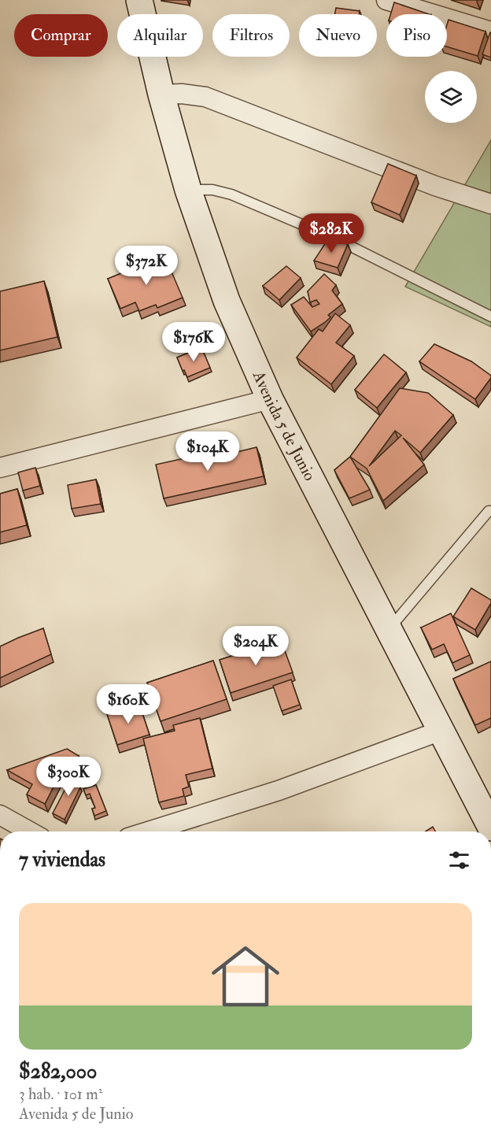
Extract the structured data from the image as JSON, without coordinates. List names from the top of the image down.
{
  "streets": {
    "street": ["Avenida 5 de Junio"]
  },
  "page": {
    "chip": [
      "Comprar",
      "Alquilar",
      "Filtros",
      "Nuevo",
      "Piso"
    ],
    "price": [
      "$282K",
      "$372K",
      "$176K",
      "$104K",
      "$204K",
      "$160K",
      "$300K"
    ],
    "heading": "7 viviendas",
    "list": [
      {
        "name": "$282,000",
        "note": "3 hab. · 101 m² · Avenida 5 de Junio"
      }
    ]
  }
}
